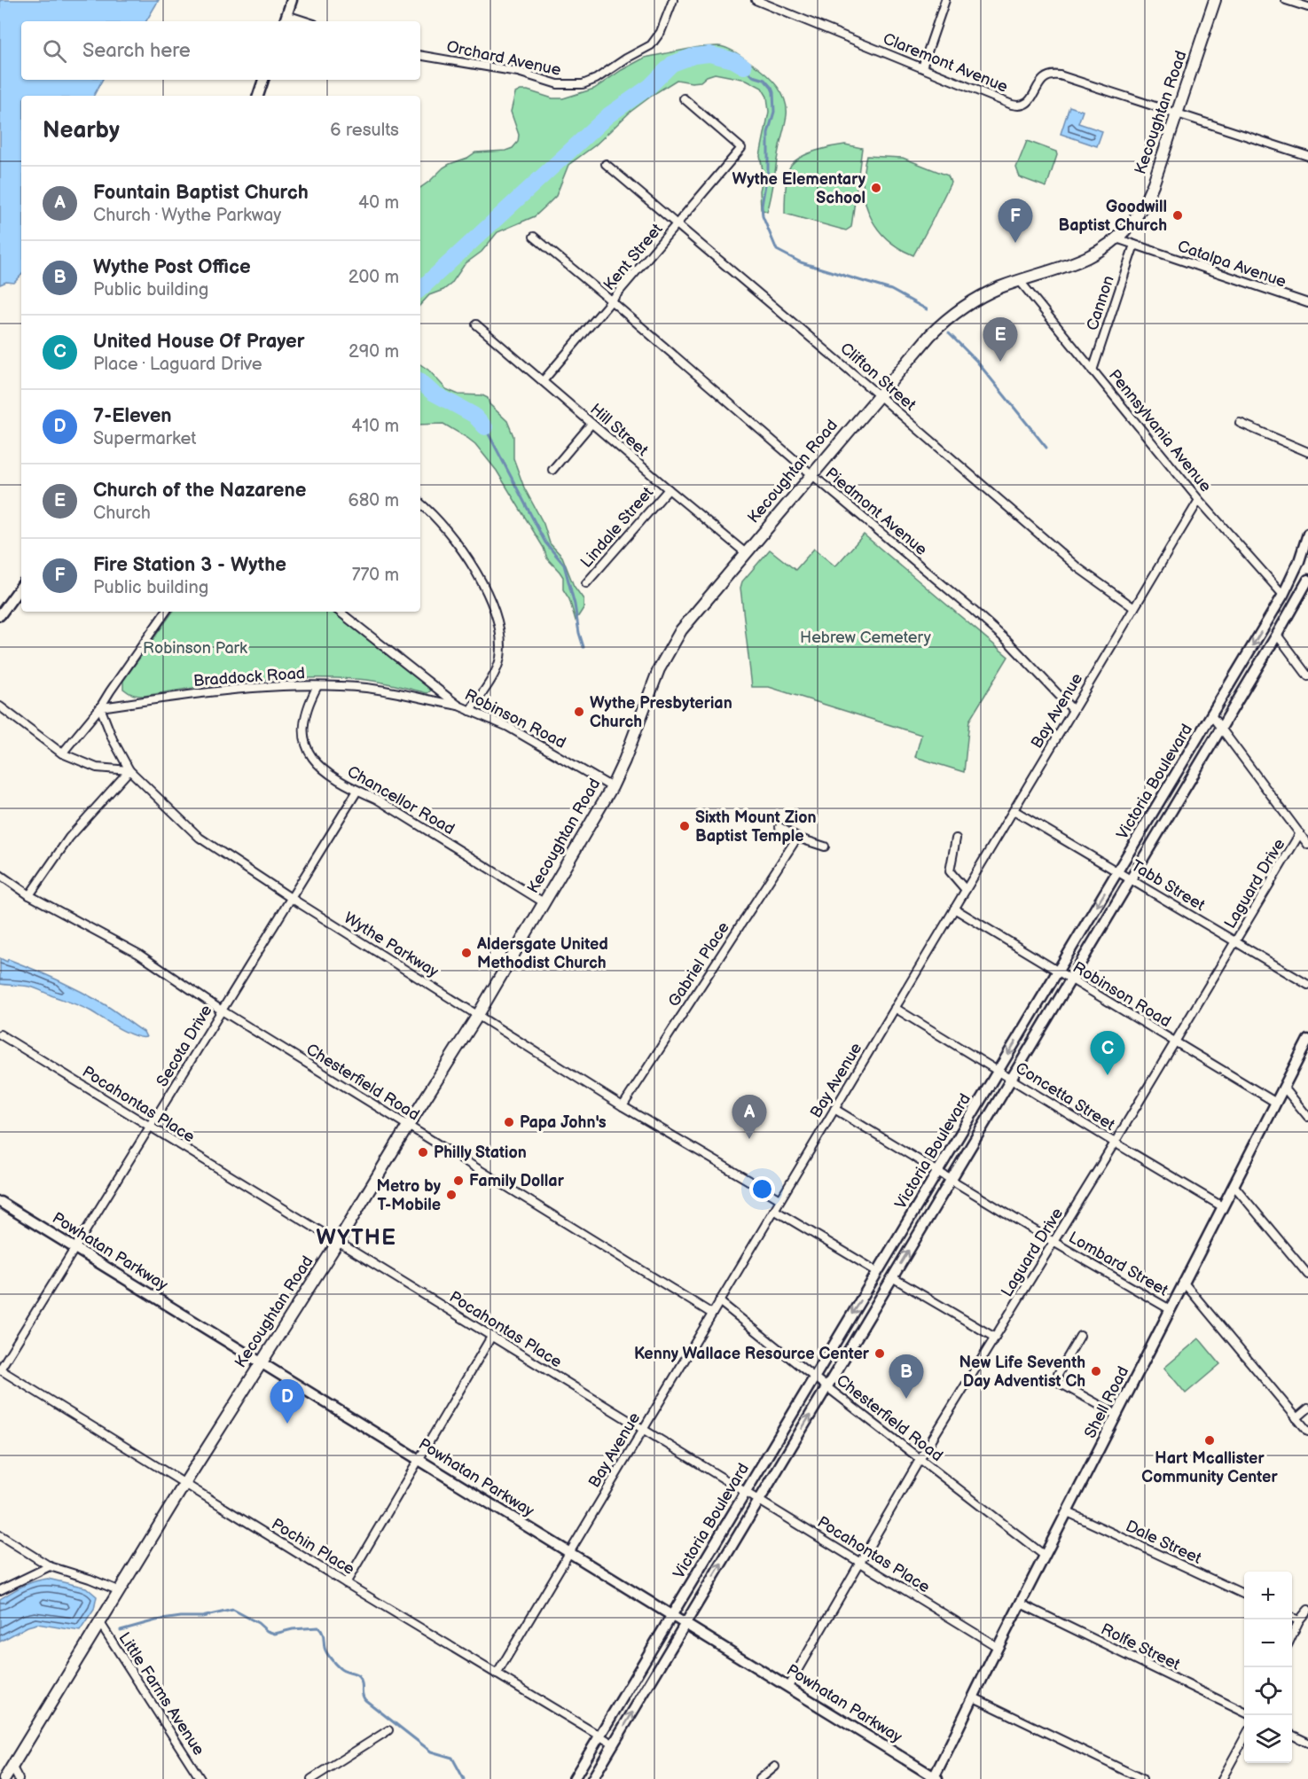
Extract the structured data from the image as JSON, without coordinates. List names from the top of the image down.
{
  "streets": {
    "main road": [
      "Kecoughtan Road",
      "Victoria Boulevard",
      "Powhatan Parkway",
      "Shell Road"
    ],
    "street": [
      "Orchard Avenue",
      "Claremont Avenue",
      "Kent Street",
      "Catalpa Avenue",
      "Cannon",
      "Clifton Street",
      "Hill Street",
      "Pennsylvania Avenue",
      "Piedmont Avenue",
      "Lindale Street",
      "Braddock Road",
      "Bay Avenue",
      "Robinson Road",
      "Chancellor Road",
      "Laguard Drive",
      "Tabb Street",
      "Wythe Parkway",
      "Gabriel Place",
      "Secota Drive",
      "Chesterfield Road",
      "Concetta Street",
      "Pocahontas Place",
      "Lombard Street",
      "Dale Street",
      "Pochin Place",
      "Rolfe Street",
      "Little Farms Avenue"
    ]
  },
  "crossings": [
    ["Claremont Avenue", "Kecoughtan Road"],
    ["Kecoughtan Road", "Catalpa Avenue"],
    ["Kecoughtan Road", "Clifton Street"],
    ["Kecoughtan Road", "Hill Street"],
    ["Kecoughtan Road", "Pennsylvania Avenue"],
    ["Kecoughtan Road", "Piedmont Avenue"],
    ["Kecoughtan Road", "Robinson Road"],
    ["Kecoughtan Road", "Chancellor Road"],
    ["Kecoughtan Road", "Wythe Parkway"],
    ["Kecoughtan Road", "Chesterfield Road"],
    ["Kecoughtan Road", "Pocahontas Place"],
    ["Kecoughtan Road", "Powhatan Parkway"],
    ["Kecoughtan Road", "Pochin Place"],
    ["Kecoughtan Road", "Little Farms Avenue"],
    ["Kent Street", "Clifton Street"],
    ["Kent Street", "Hill Street"],
    ["Kent Street", "Piedmont Avenue"],
    ["Catalpa Avenue", "Cannon"],
    ["Cannon", "Pennsylvania Avenue"],
    ["Clifton Street", "Bay Avenue"],
    ["Hill Street", "Lindale Street"],
    ["Pennsylvania Avenue", "Bay Avenue"],
    ["Pennsylvania Avenue", "Victoria Boulevard"],
    ["Piedmont Avenue", "Bay Avenue"],
    ["Braddock Road", "Robinson Road"],
    ["Braddock Road", "Chancellor Road"],
    ["Braddock Road", "Wythe Parkway"],
    ["Bay Avenue", "Robinson Road"],
    ["Bay Avenue", "Tabb Street"],
    ["Bay Avenue", "Wythe Parkway"],
    ["Bay Avenue", "Chesterfield Road"],
    ["Bay Avenue", "Concetta Street"],
    ["Bay Avenue", "Pocahontas Place"],
    ["Bay Avenue", "Powhatan Parkway"],
    ["Bay Avenue", "Lombard Street"],
    ["Bay Avenue", "Pochin Place"],
    ["Robinson Road", "Victoria Boulevard"],
    ["Robinson Road", "Laguard Drive"],
    ["Robinson Road", "Shell Road"],
    ["Victoria Boulevard", "Tabb Street"],
    ["Victoria Boulevard", "Chesterfield Road"],
    ["Victoria Boulevard", "Concetta Street"],
    ["Victoria Boulevard", "Pocahontas Place"],
    ["Victoria Boulevard", "Powhatan Parkway"],
    ["Victoria Boulevard", "Lombard Street"],
    ["Victoria Boulevard", "Pochin Place"],
    ["Chancellor Road", "Secota Drive"],
    ["Laguard Drive", "Tabb Street"],
    ["Laguard Drive", "Chesterfield Road"],
    ["Laguard Drive", "Concetta Street"],
    ["Laguard Drive", "Pocahontas Place"],
    ["Laguard Drive", "Powhatan Parkway"],
    ["Laguard Drive", "Lombard Street"],
    ["Wythe Parkway", "Gabriel Place"],
    ["Wythe Parkway", "Secota Drive"],
    ["Secota Drive", "Chesterfield Road"],
    ["Secota Drive", "Pocahontas Place"],
    ["Secota Drive", "Powhatan Parkway"],
    ["Secota Drive", "Pochin Place"],
    ["Chesterfield Road", "Shell Road"],
    ["Concetta Street", "Shell Road"],
    ["Pocahontas Place", "Shell Road"],
    ["Powhatan Parkway", "Shell Road"],
    ["Lombard Street", "Shell Road"],
    ["Shell Road", "Dale Street"],
    ["Shell Road", "Rolfe Street"]
  ],
  "districts": ["WYTHE"],
  "parks": ["Hebrew Cemetery", "Robinson Park"],
  "places": [
    "Wythe Elementary School",
    "Goodwill Baptist Church",
    "Wythe Presbyterian Church",
    "Sixth Mount Zion Baptist Temple",
    "Aldersgate United Methodist Church",
    "Papa John's",
    "Philly Station",
    "Family Dollar",
    "Metro by T-Mobile",
    "Kenny Wallace Resource Center",
    "New Life Seventh Day Adventist Ch",
    "Hart Mcallister Community Center"
  ],
  "page": {
    "search": "Search here",
    "heading": ["Nearby", "6 results"],
    "list": [
      {
        "mark": "A",
        "name": "Fountain Baptist Church",
        "note": "Church · Wythe Parkway",
        "value": "40 m"
      },
      {
        "mark": "B",
        "name": "Wythe Post Office",
        "note": "Public building",
        "value": "200 m"
      },
      {
        "mark": "C",
        "name": "United House Of Prayer",
        "note": "Place · Laguard Drive",
        "value": "290 m"
      },
      {
        "mark": "D",
        "name": "7-Eleven",
        "note": "Supermarket",
        "value": "410 m"
      },
      {
        "mark": "E",
        "name": "Church of the Nazarene",
        "note": "Church",
        "value": "680 m"
      },
      {
        "mark": "F",
        "name": "Fire Station 3 - Wythe",
        "note": "Public building",
        "value": "770 m"
      }
    ],
    "pins": [
      "F",
      "E",
      "C",
      "A",
      "B",
      "D"
    ],
    "map_buttons": ["+", "−"]
  }
}
